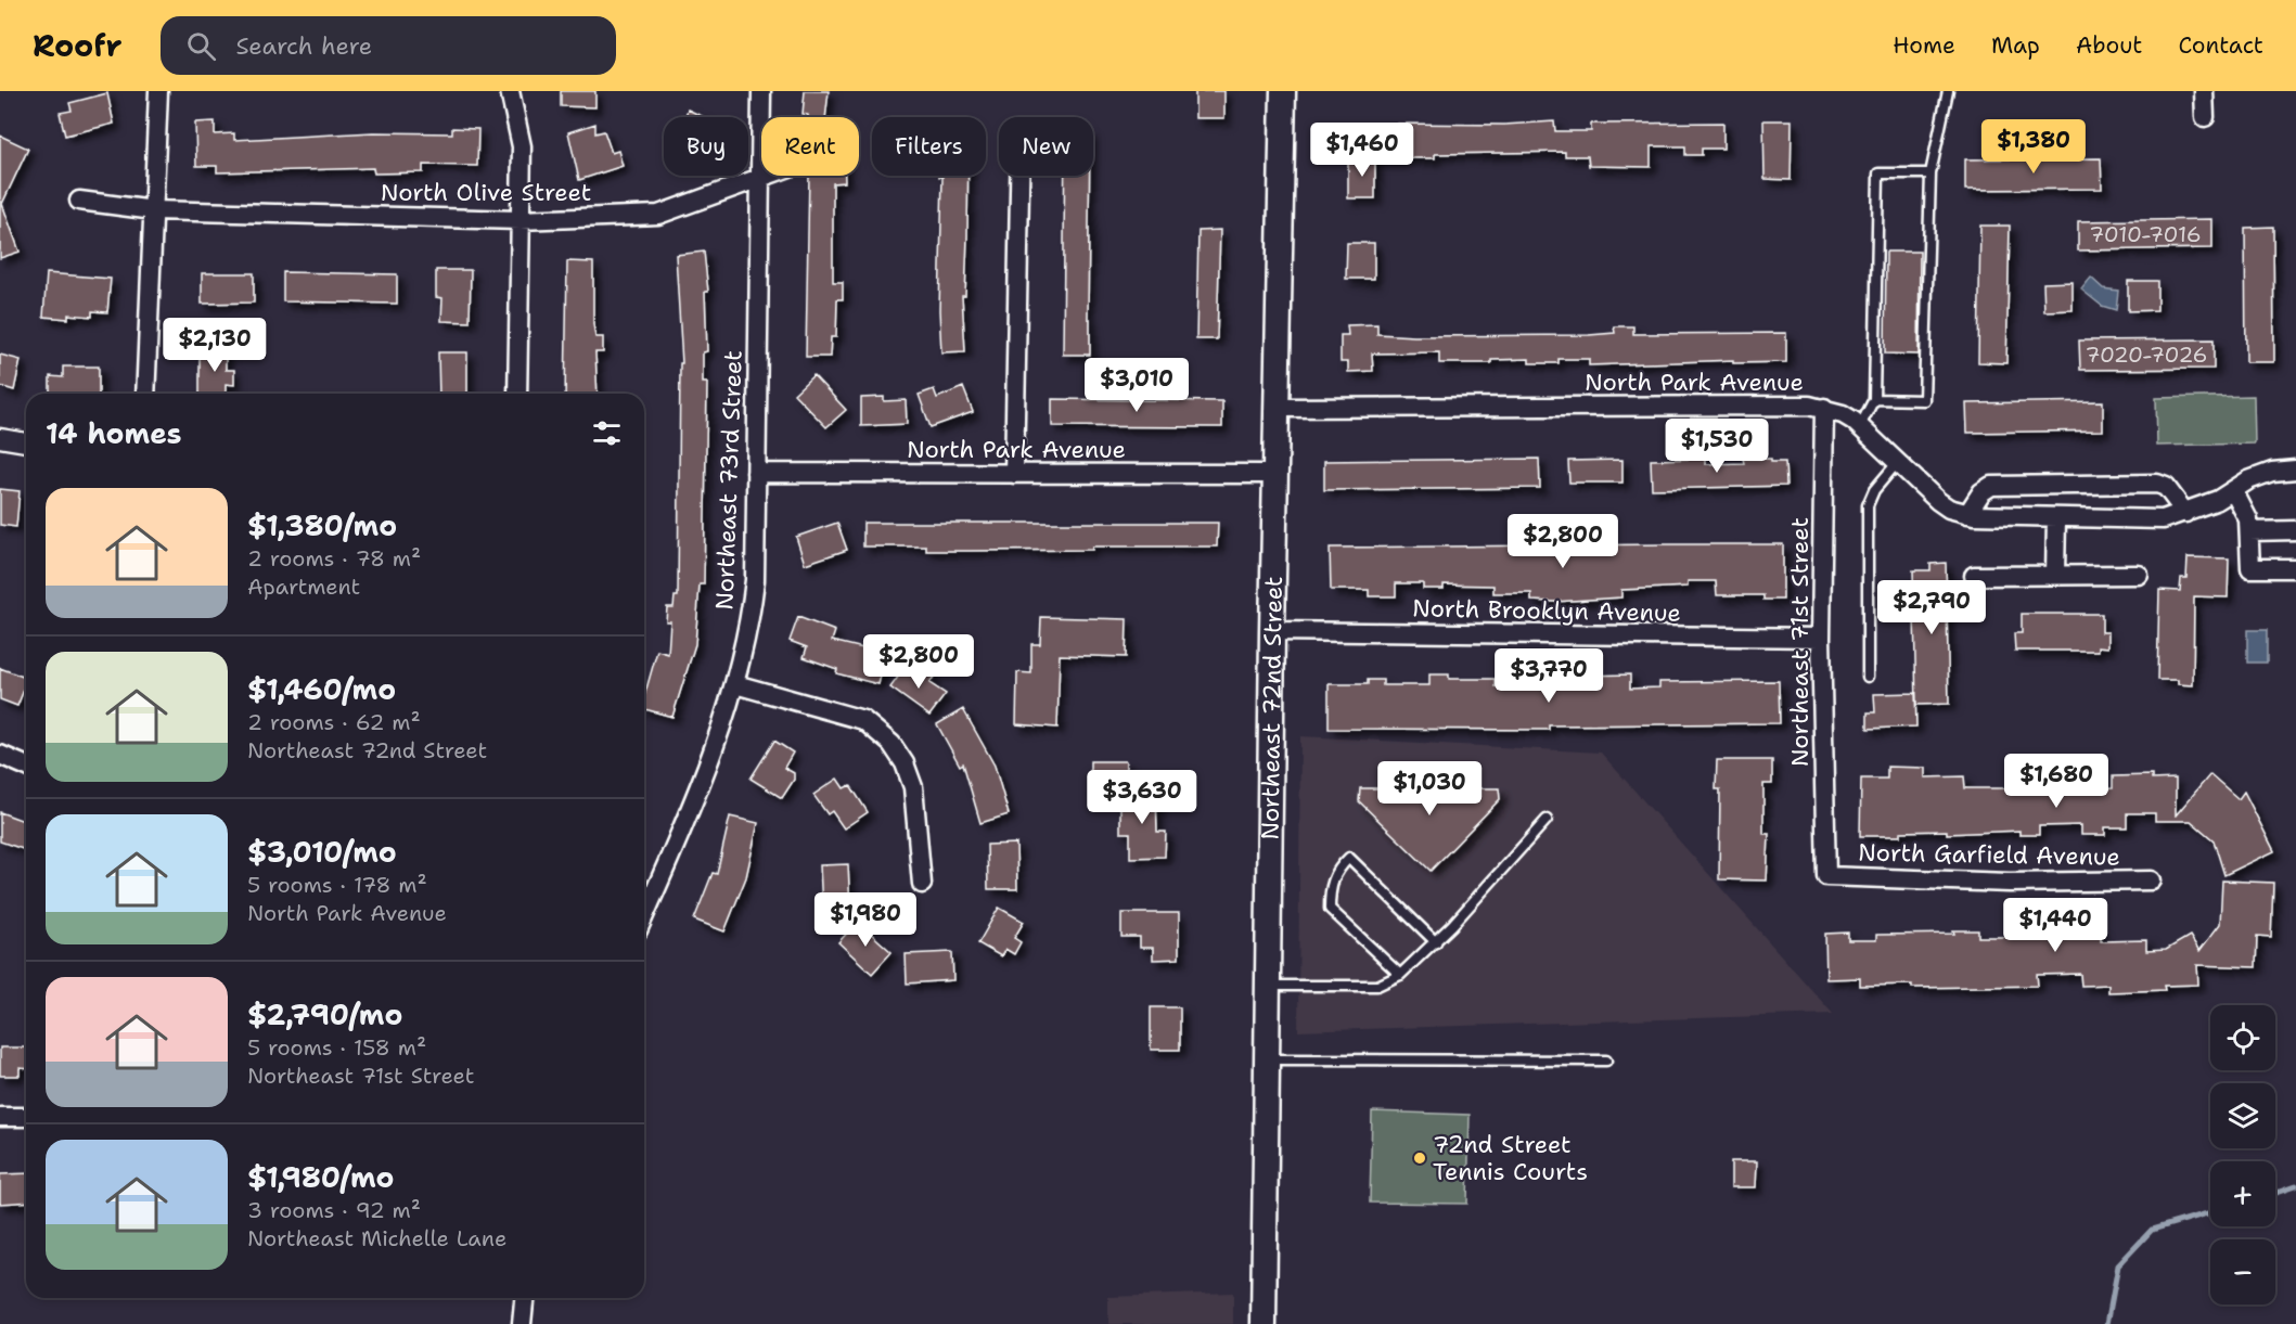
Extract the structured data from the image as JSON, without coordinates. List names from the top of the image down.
{
  "streets": {
    "main road": ["Northeast 72nd Street"],
    "street": [
      "North Olive Street",
      "North Park Avenue",
      "Northeast 73rd Street",
      "North Brooklyn Avenue",
      "Northeast 71st Street",
      "North Garfield Avenue"
    ]
  },
  "crossings": [
    ["North Olive Street", "Northeast 73rd Street"],
    ["North Park Avenue", "Northeast 73rd Street"],
    ["North Park Avenue", "Northeast 71st Street"],
    ["North Park Avenue", "Northeast 72nd Street"],
    ["North Brooklyn Avenue", "Northeast 71st Street"],
    ["North Brooklyn Avenue", "Northeast 72nd Street"],
    ["Northeast 71st Street", "North Garfield Avenue"]
  ],
  "places": ["72nd Street Tennis Courts"],
  "house_numbers": ["7010-7016", "7020-7026"],
  "page": {
    "header": "Roofr",
    "search": "Search here",
    "nav": [
      "Home",
      "Map",
      "About",
      "Contact"
    ],
    "chip": [
      "Buy",
      "Rent",
      "Filters",
      "New"
    ],
    "price": [
      "$1,380",
      "$1,460",
      "$2,130",
      "$3,010",
      "$1,530",
      "$2,800",
      "$2,790",
      "$2,800",
      "$3,770",
      "$1,680",
      "$1,030",
      "$3,630",
      "$1,980",
      "$1,440"
    ],
    "heading": "14 homes",
    "list": [
      {
        "name": "$1,380/mo",
        "note": "2 rooms · 78 m² · Apartment"
      },
      {
        "name": "$1,460/mo",
        "note": "2 rooms · 62 m² · Northeast 72nd Street"
      },
      {
        "name": "$3,010/mo",
        "note": "5 rooms · 178 m² · North Park Avenue"
      },
      {
        "name": "$2,790/mo",
        "note": "5 rooms · 158 m² · Northeast 71st Street"
      },
      {
        "name": "$1,980/mo",
        "note": "3 rooms · 92 m² · Northeast Michelle Lane"
      }
    ],
    "map_buttons": ["+", "−"]
  }
}
